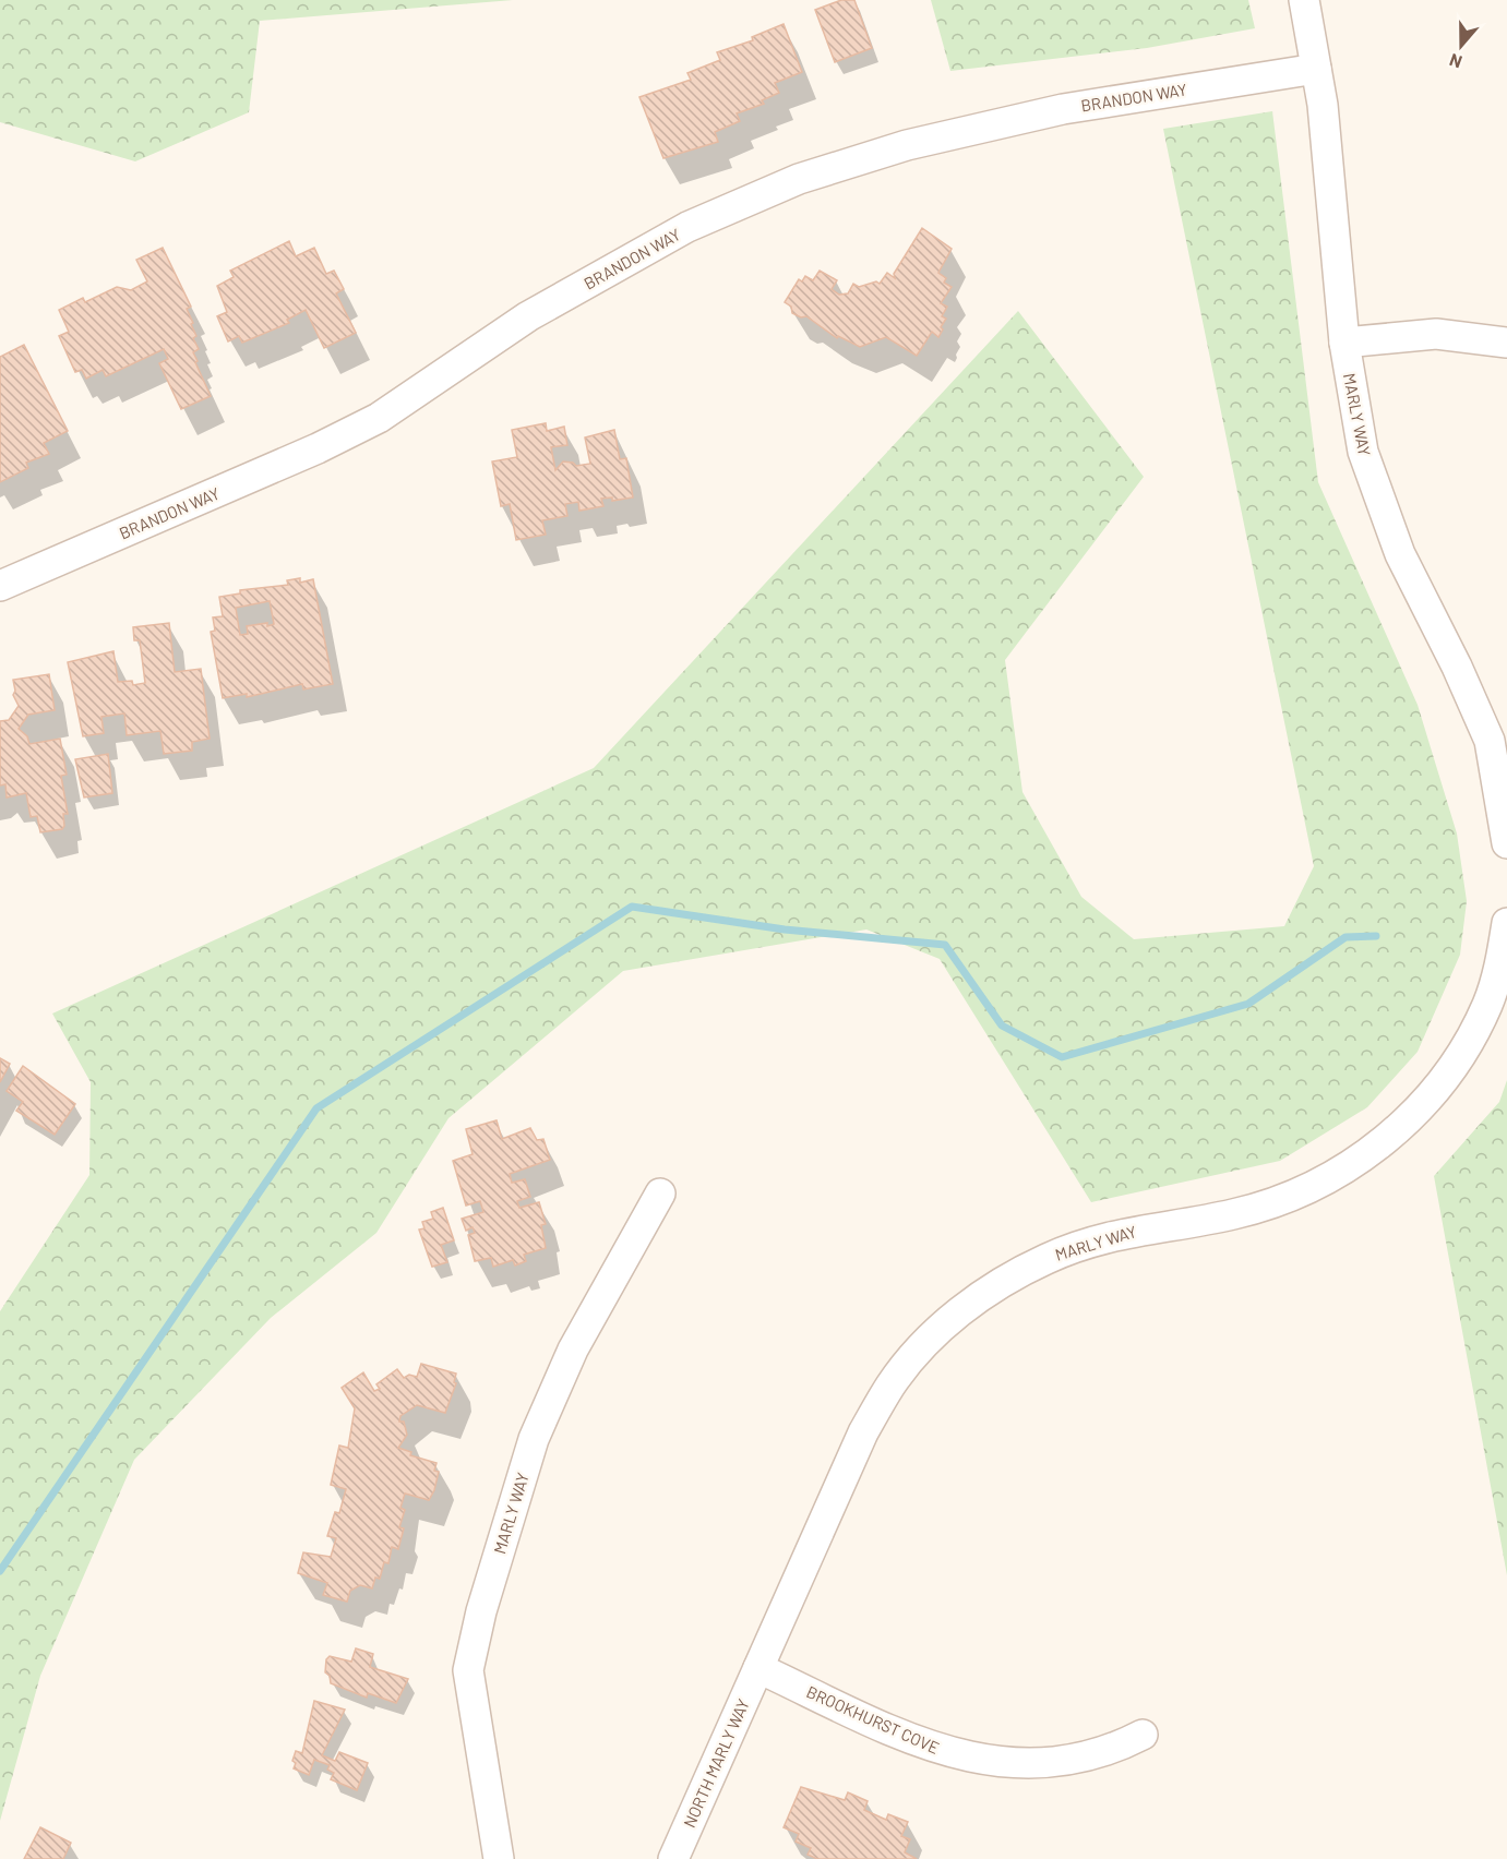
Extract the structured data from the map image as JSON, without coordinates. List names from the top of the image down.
{
  "streets": {
    "street": [
      "BRANDON WAY",
      "MARLY WAY",
      "BROOKHURST COVE",
      "NORTH MARLY WAY"
    ]
  },
  "crossings": [
    ["BRANDON WAY", "MARLY WAY"],
    ["MARLY WAY", "BROOKHURST COVE"],
    ["MARLY WAY", "NORTH MARLY WAY"],
    ["BROOKHURST COVE", "NORTH MARLY WAY"]
  ],
  "north": "bottom"
}
